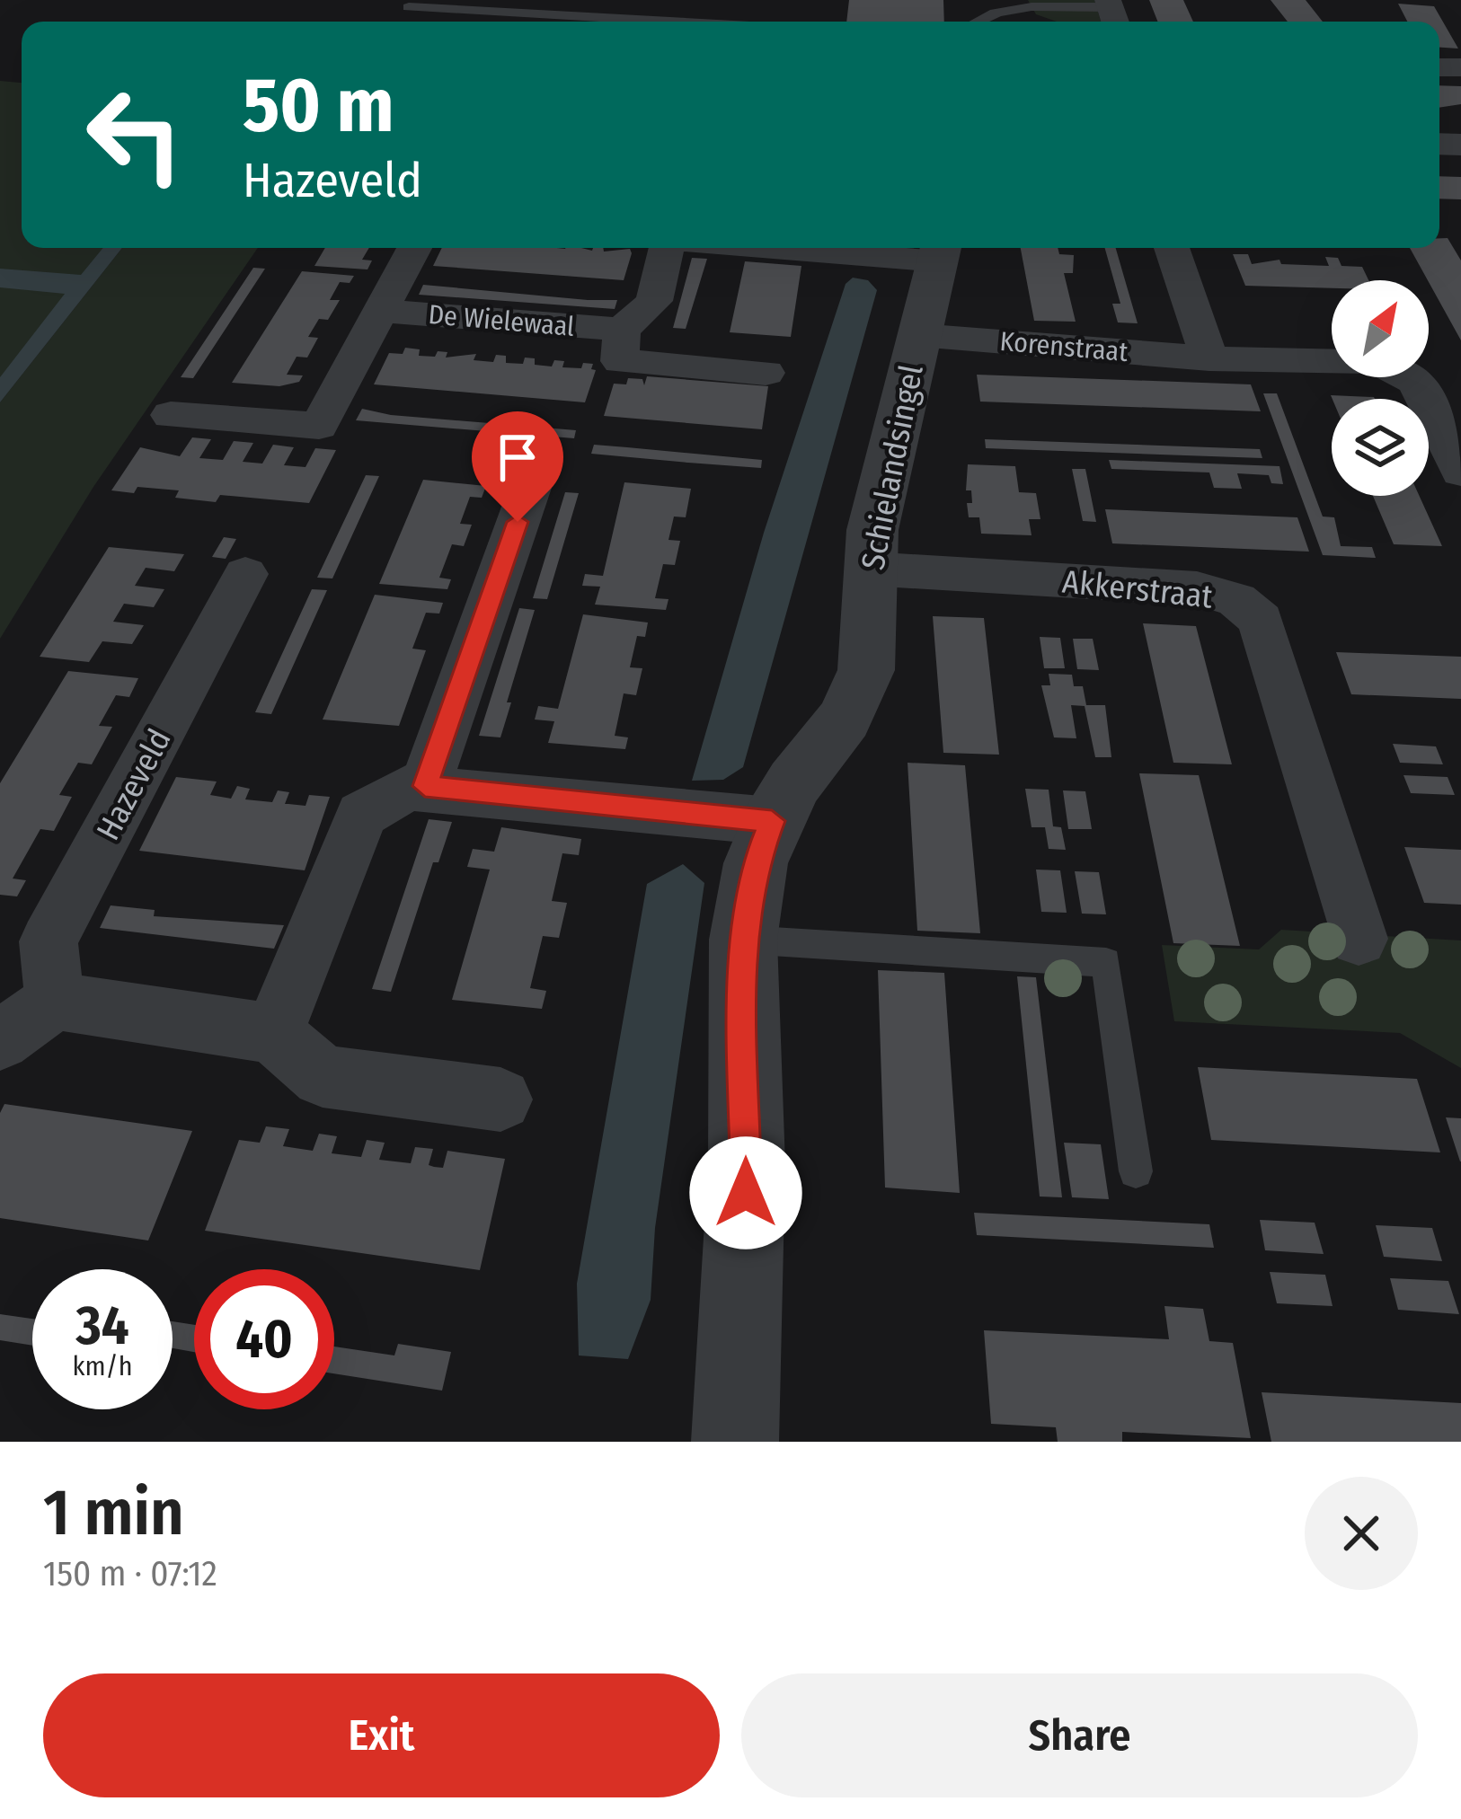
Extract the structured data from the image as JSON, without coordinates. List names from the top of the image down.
{
  "streets": {
    "street": [
      "De Wielewaal",
      "Korenstraat",
      "Schielandsingel",
      "Akkerstraat",
      "Hazeveld"
    ]
  },
  "crossings": [
    ["De Wielewaal", "Schielandsingel"],
    ["Korenstraat", "Schielandsingel"],
    ["Schielandsingel", "Akkerstraat"]
  ],
  "north": "top right",
  "page": {
    "turn": ["50 m", "Hazeveld"],
    "speed": "34 km/h",
    "limit": "40",
    "heading": ["1 min", "150 m · 07:12"],
    "buttons": ["Exit", "Share"]
  }
}
